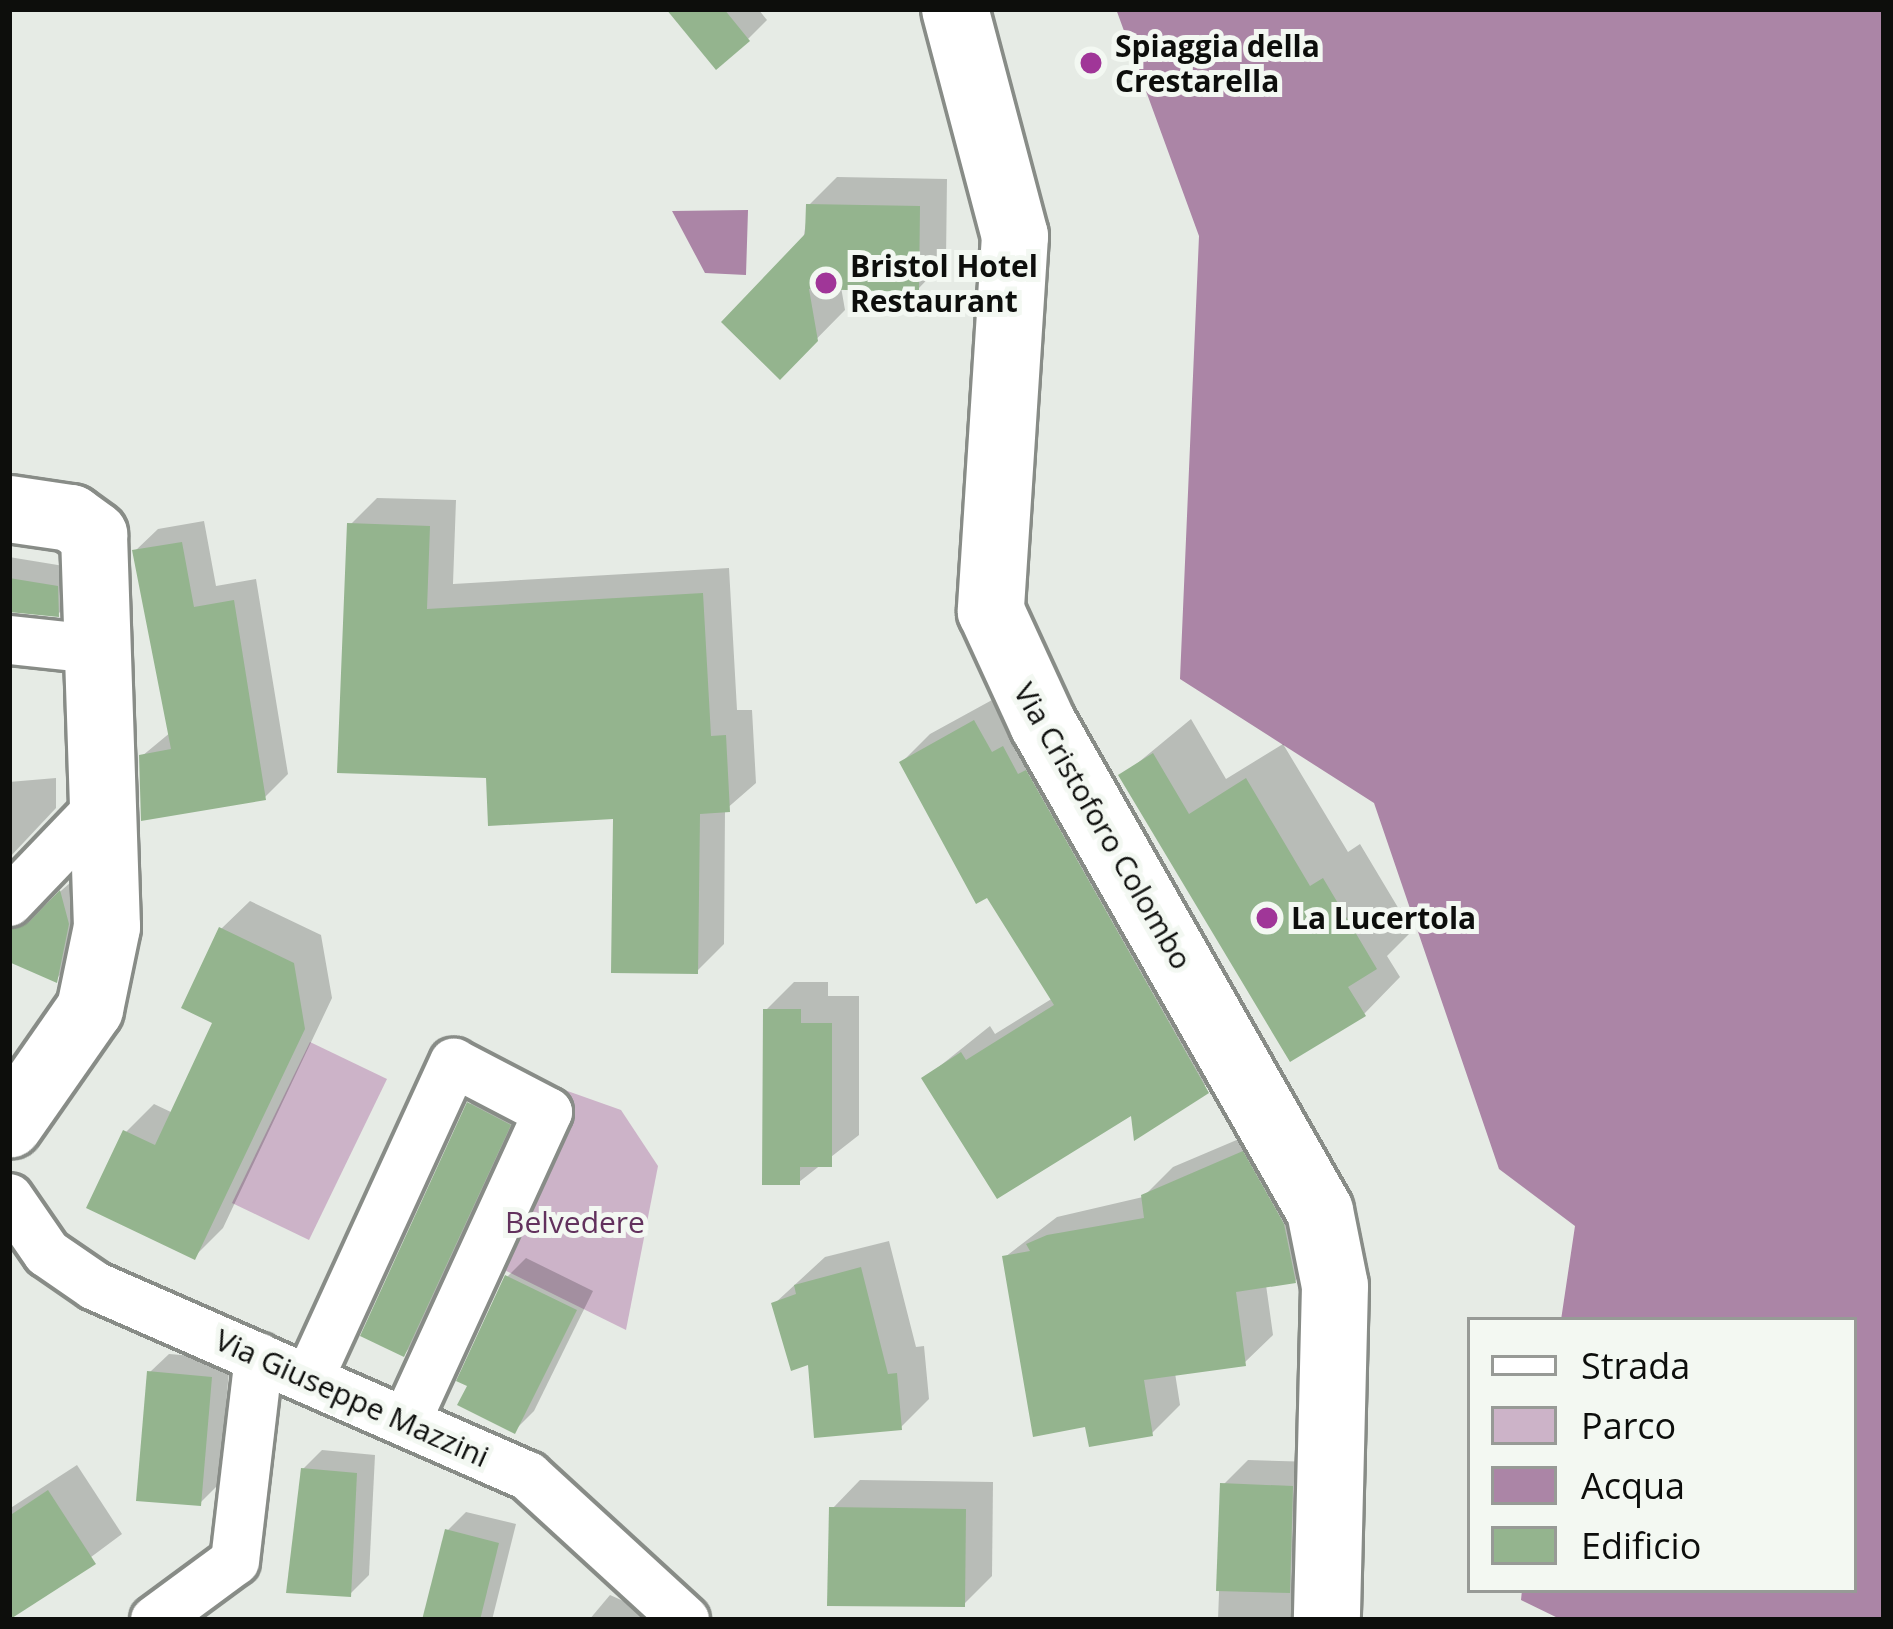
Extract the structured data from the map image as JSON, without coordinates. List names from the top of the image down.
{
  "streets": {
    "street": ["Via Cristoforo Colombo", "Via Giuseppe Mazzini"]
  },
  "parks": ["Belvedere"],
  "places": ["Spiaggia della Crestarella", "Bristol Hotel Restaurant", "La Lucertola"],
  "legend": [
    "Strada",
    "Parco",
    "Acqua",
    "Edificio"
  ]
}
